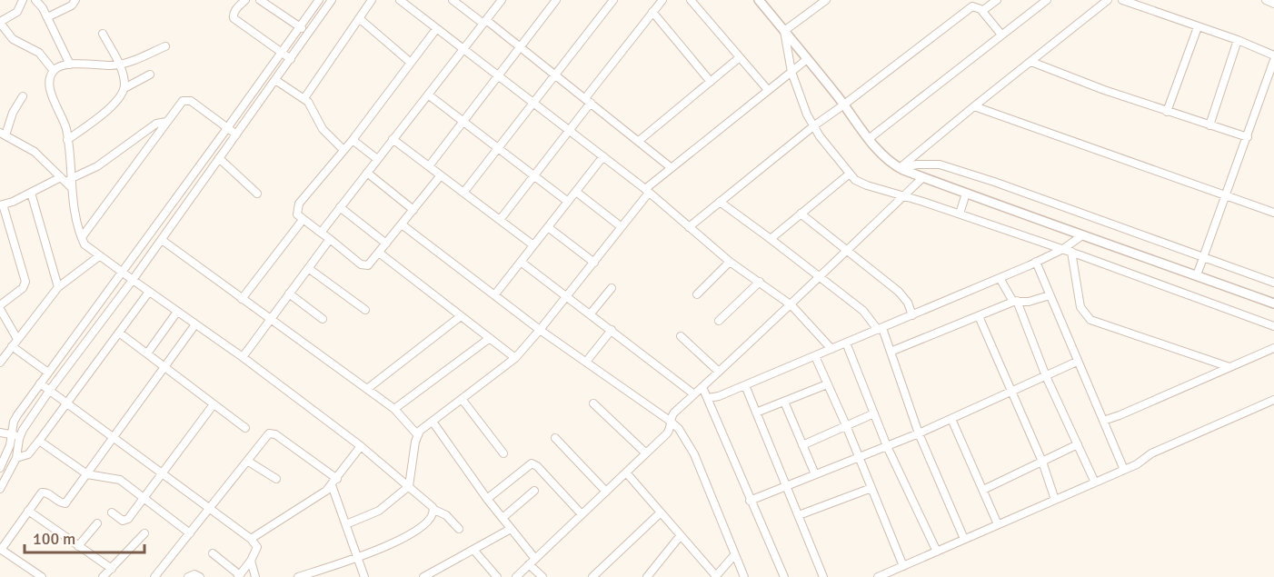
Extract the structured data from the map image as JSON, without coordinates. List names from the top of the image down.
{
  "scale_bar": "100 m"
}
